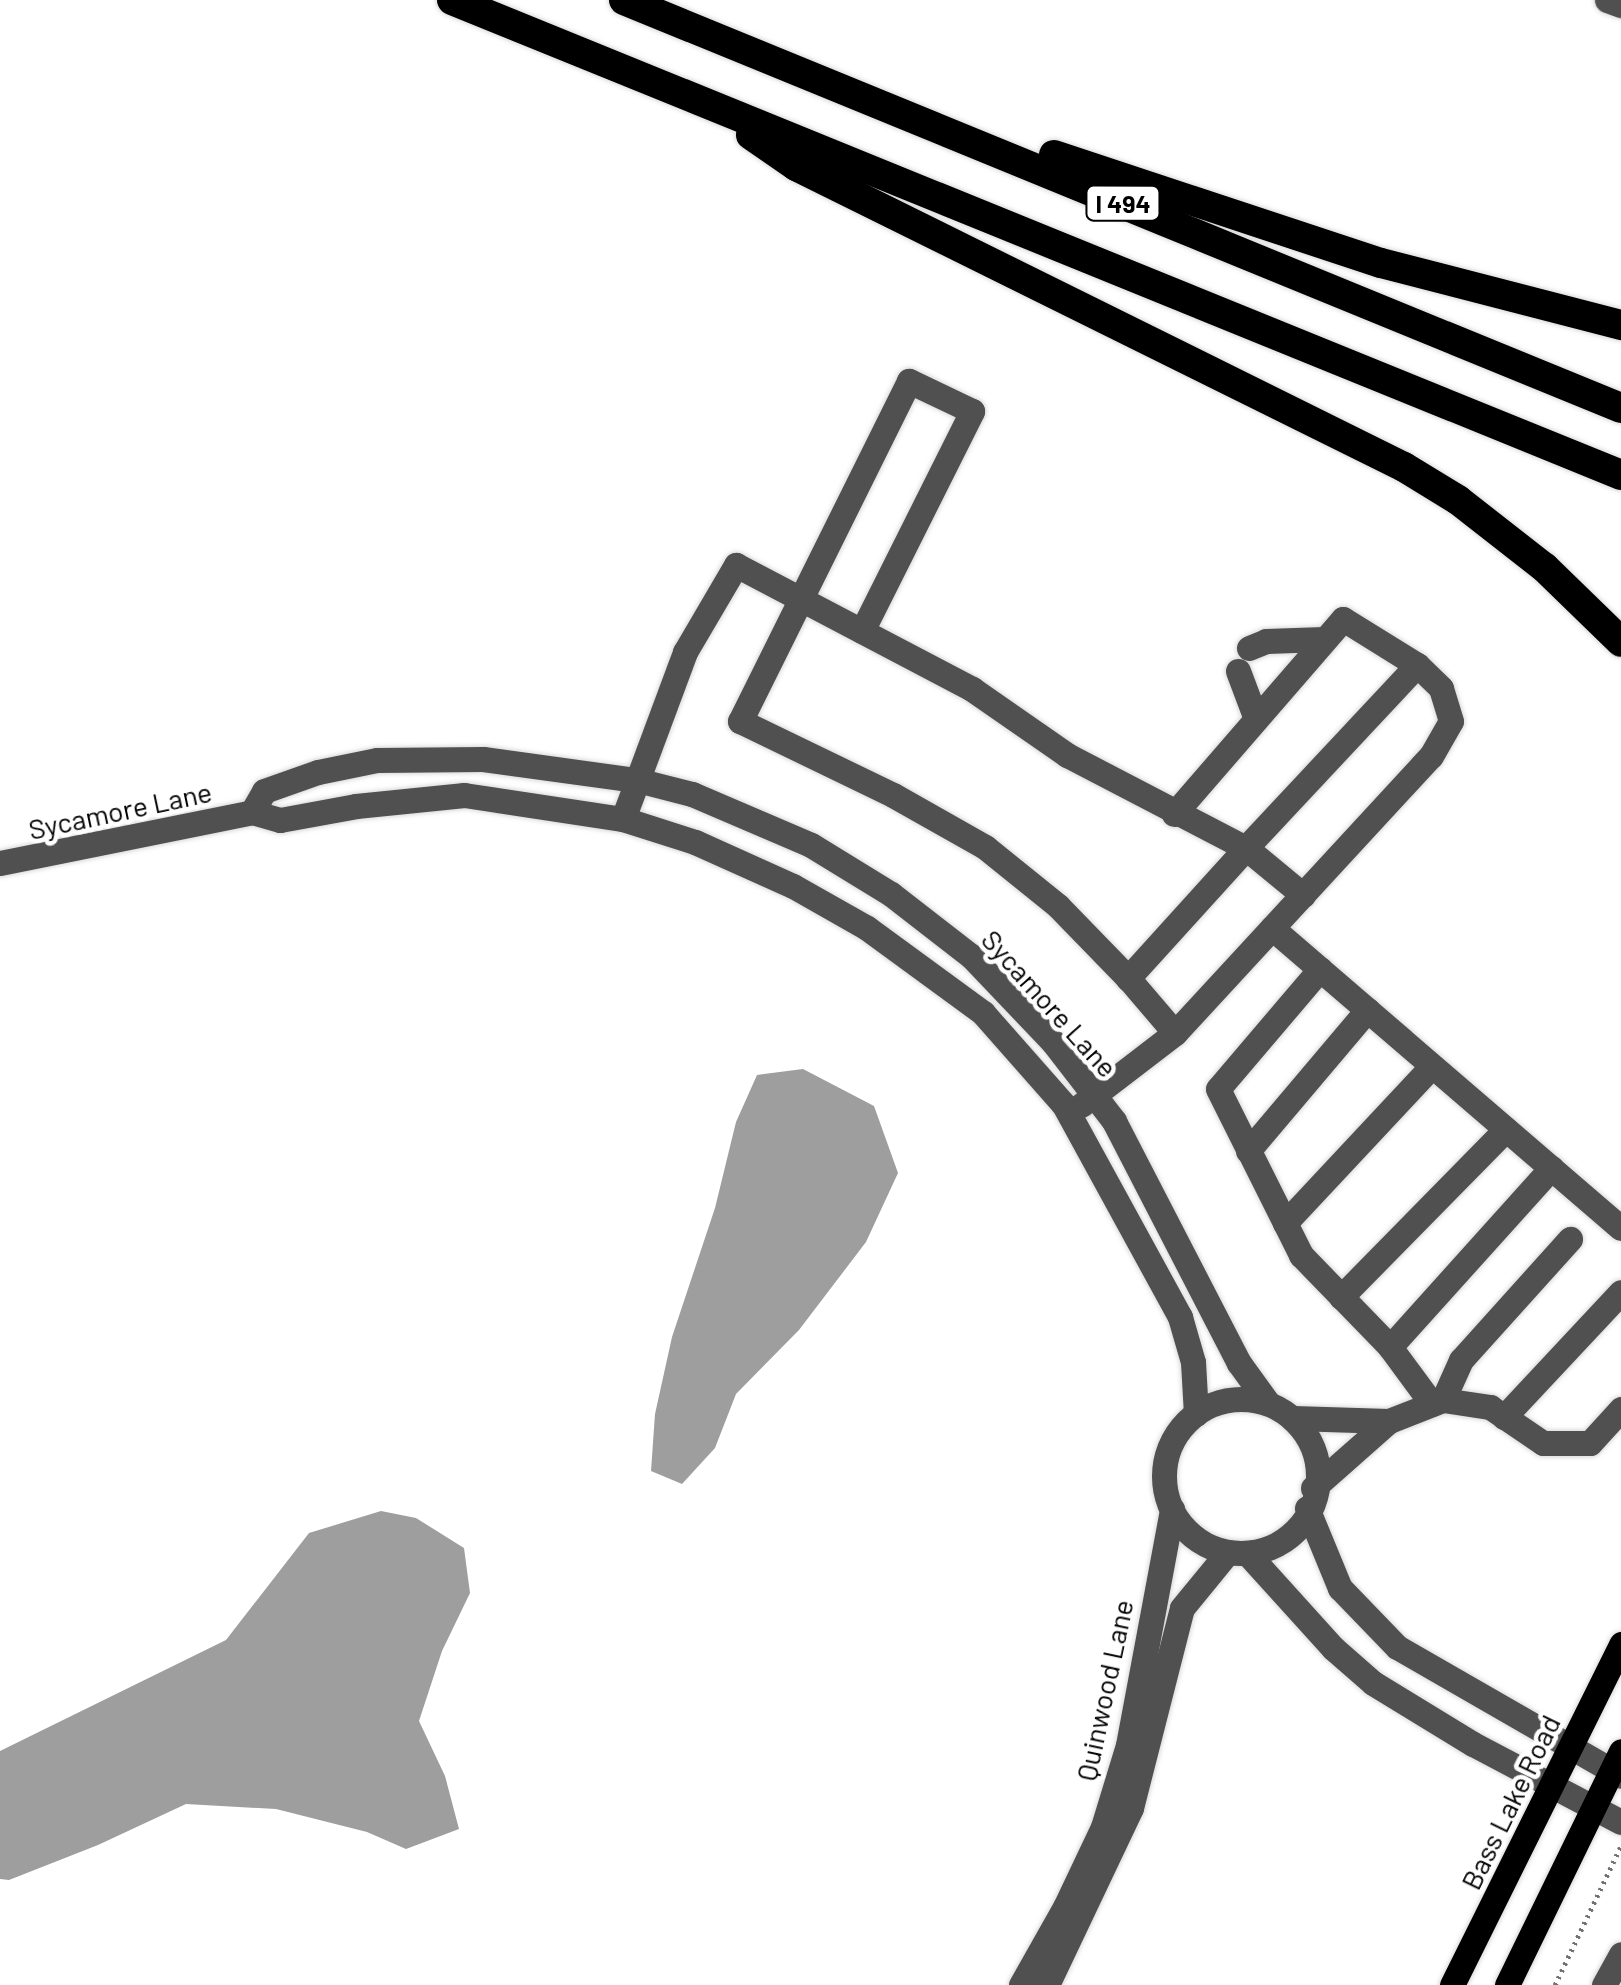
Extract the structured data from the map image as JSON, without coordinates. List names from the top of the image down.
{
  "streets": {
    "highway": ["I 494"],
    "main road": ["Bass Lake Road"],
    "street": ["Sycamore Lane", "Quinwood Lane"]
  },
  "crossings": [
    ["Sycamore Lane", "Quinwood Lane"]
  ]
}
